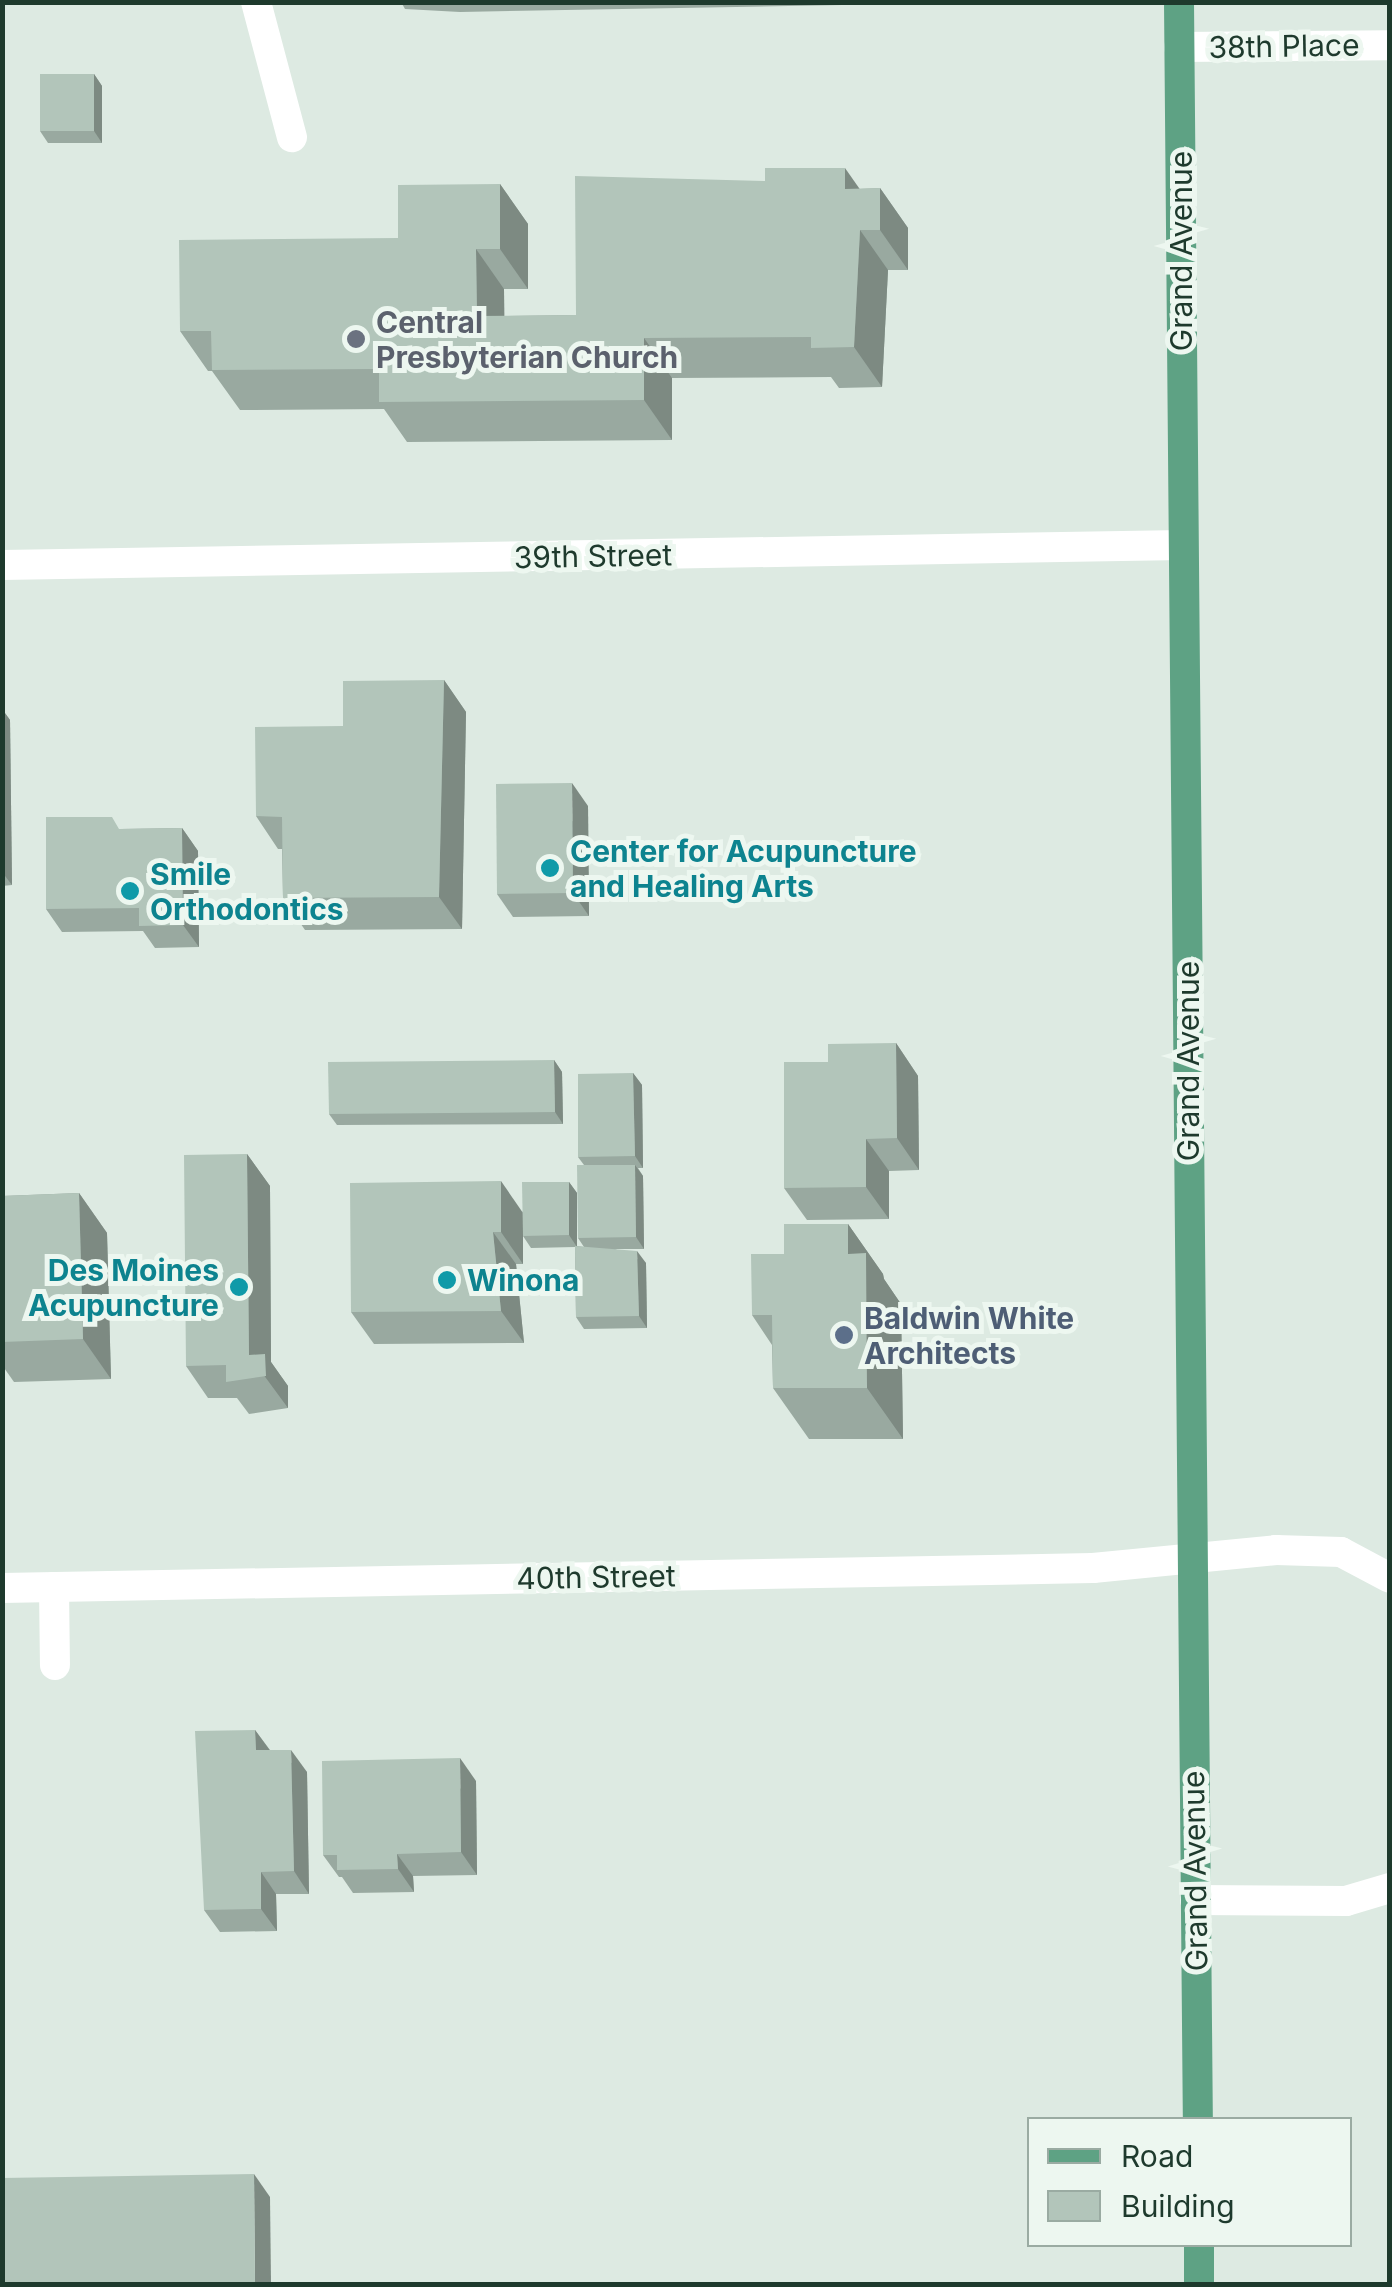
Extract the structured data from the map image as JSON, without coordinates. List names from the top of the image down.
{
  "streets": {
    "main road": ["Grand Avenue"],
    "street": ["38th Place", "39th Street", "40th Street"]
  },
  "crossings": [
    ["38th Place", "Grand Avenue"],
    ["Grand Avenue", "39th Street"],
    ["Grand Avenue", "40th Street"]
  ],
  "places": [
    "Central Presbyterian Church",
    "Center for Acupuncture and Healing Arts",
    "Smile Orthodontics",
    "Winona",
    "Des Moines Acupuncture",
    "Baldwin White Architects"
  ],
  "legend": ["Road", "Building"]
}
